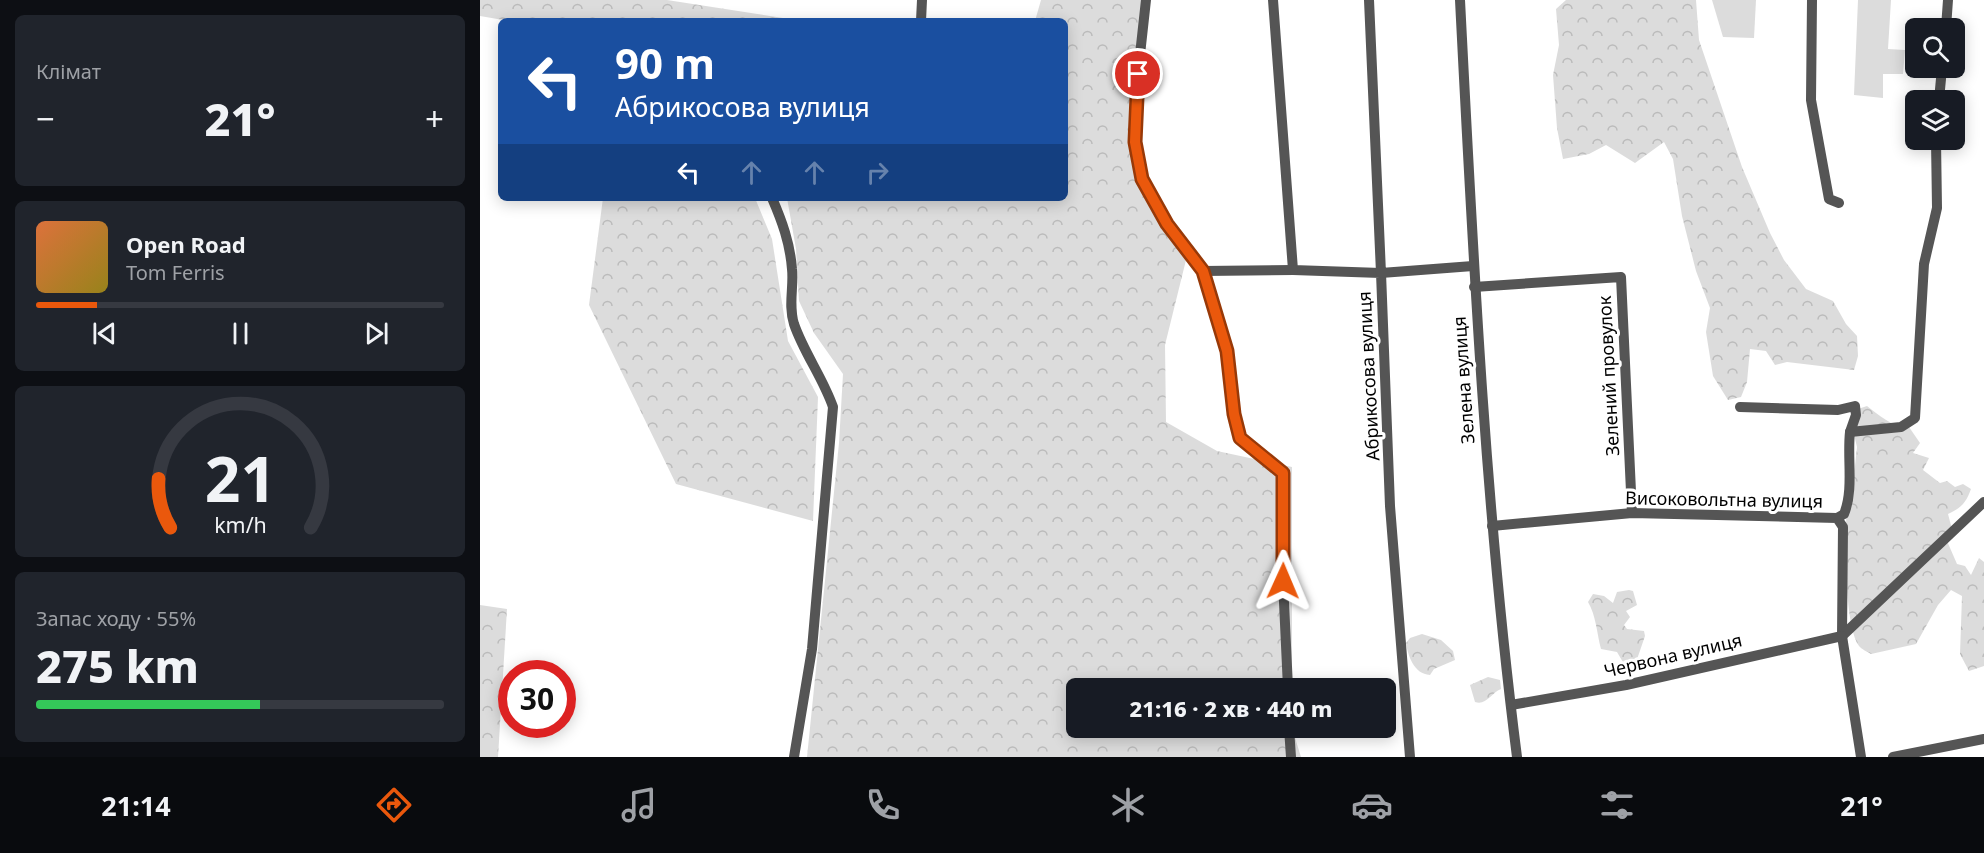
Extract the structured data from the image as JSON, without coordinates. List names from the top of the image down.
{
  "streets": {
    "street": [
      "Абрикосова вулиця",
      "Зелений провулок",
      "Зелена вулиця",
      "Високовольтна вулиця",
      "Червона вулиця"
    ]
  },
  "crossings": [
    ["Зелений провулок", "Зелена вулиця"],
    ["Зелений провулок", "Високовольтна вулиця"],
    ["Зелена вулиця", "Високовольтна вулиця"],
    ["Зелена вулиця", "Червона вулиця"],
    ["Високовольтна вулиця", "Червона вулиця"]
  ],
  "page": {
    "tile": [
      "Клімат",
      ["Запас ходу · 55%", "275 km"]
    ],
    "turn": ["90 m", "Абрикосова вулиця"],
    "heat": ["−", "21°", "+"],
    "song": ["Open Road", "Tom Ferris"],
    "limit": "30",
    "trip": "21:16 · 2 хв · 440 m",
    "tabs": ["21:14", "21°"],
    "gauge": ["21", "km/h"]
  }
}
